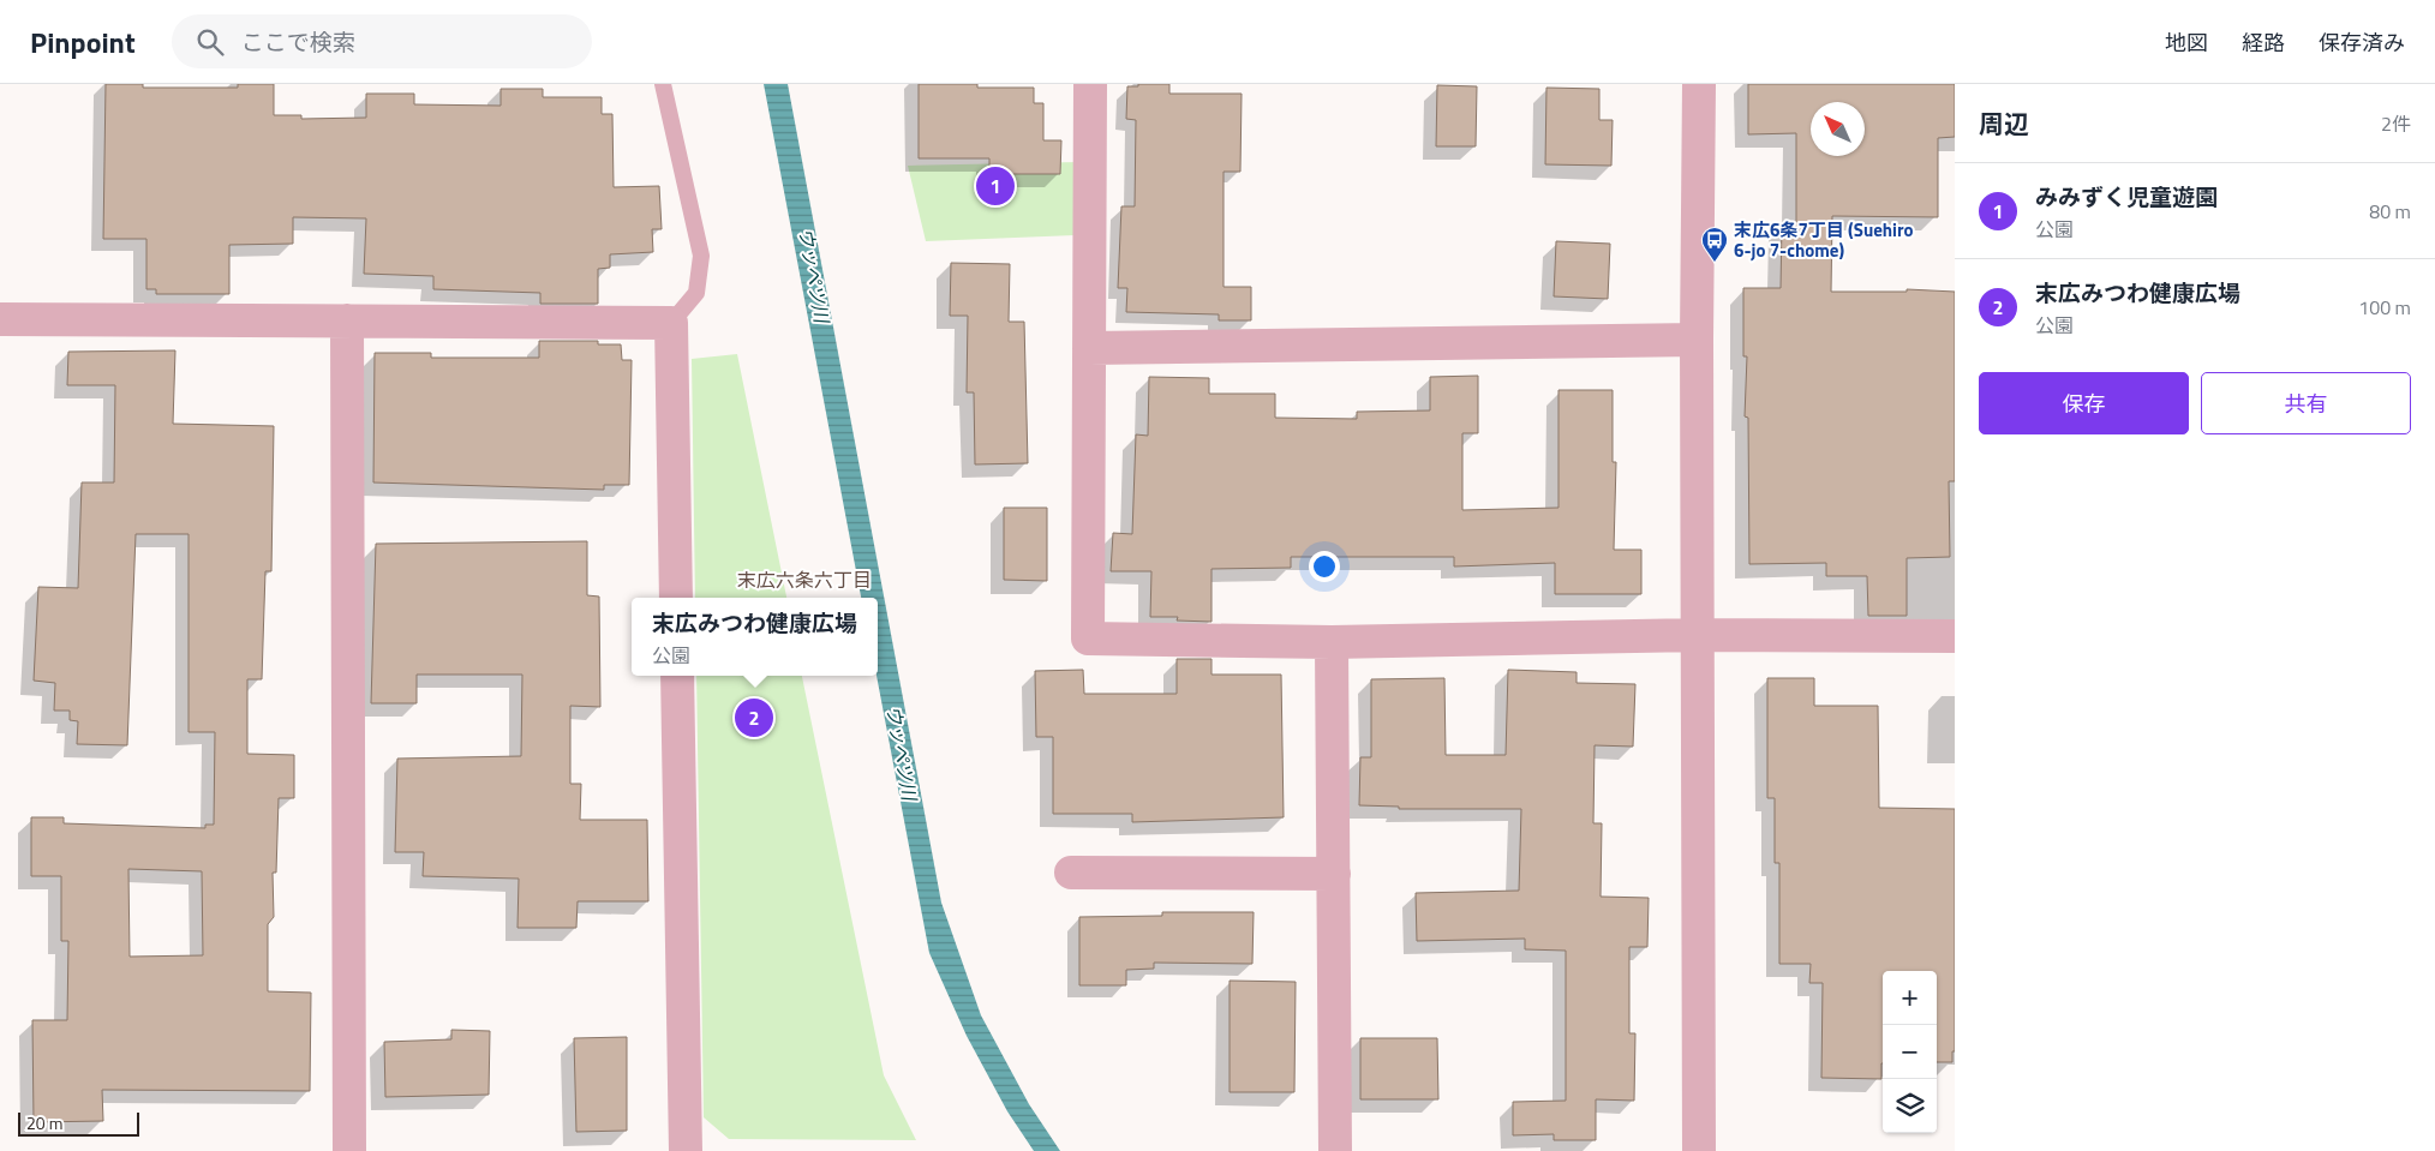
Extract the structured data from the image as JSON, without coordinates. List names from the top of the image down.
{
  "districts": ["末広六条六丁目"],
  "water": ["ウッペツ川"],
  "places": {
    "bus stop": ["末広6条7丁目 (Suehiro 6-jo 7-chome)"]
  },
  "scale_bar": "20 m",
  "north": "top left",
  "page": {
    "header": "Pinpoint",
    "search": "ここで検索",
    "nav": ["地図", "経路", "保存済み"],
    "heading": ["周辺", "2件"],
    "list": [
      {
        "mark": "1",
        "name": "みみずく児童遊園",
        "note": "公園",
        "value": "80 m"
      },
      {
        "mark": "2",
        "name": "末広みつわ健康広場",
        "note": "公園",
        "value": "100 m"
      }
    ],
    "pins": ["1", "2"],
    "buttons": ["保存", "共有"],
    "popup": ["末広みつわ健康広場", "公園"],
    "map_buttons": ["+", "−"],
    "scale": "20 m"
  }
}
